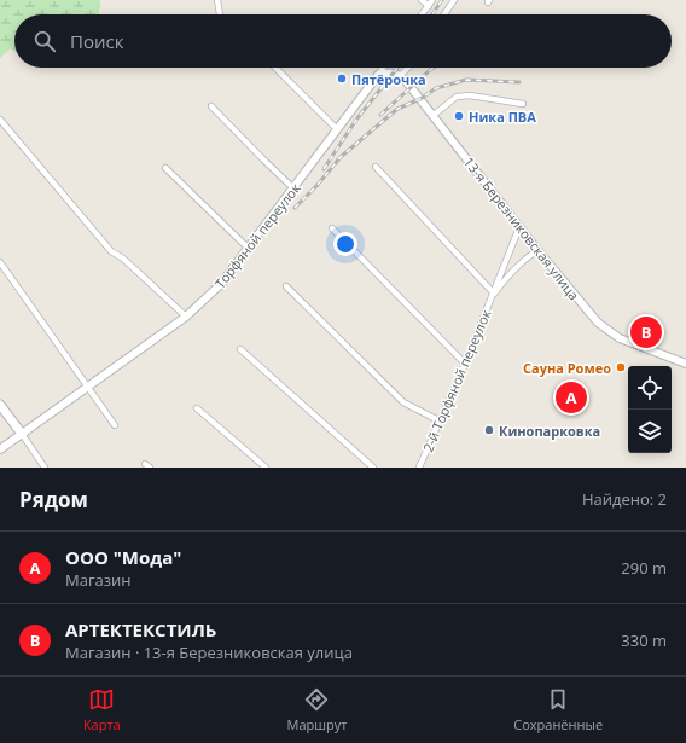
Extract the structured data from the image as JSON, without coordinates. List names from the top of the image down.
{
  "streets": {
    "street": ["13-я Березниковская улица", "Торфяной переулок", "2-й Торфяной переулок"]
  },
  "crossings": [
    ["13-я Березниковская улица", "2-й Торфяной переулок"]
  ],
  "places": [
    "Пятёрочка",
    "Ника ПВА",
    "Сауна Ромео",
    "Кинопарковка"
  ],
  "page": {
    "search": "Поиск",
    "pins": ["B", "A"],
    "heading": ["Рядом", "Найдено: 2"],
    "list": [
      {
        "mark": "A",
        "name": "ООО \"Мода\"",
        "note": "Магазин",
        "value": "290 m"
      },
      {
        "mark": "B",
        "name": "АРТЕКТЕКСТИЛЬ",
        "note": "Магазин · 13-я Березниковская улица",
        "value": "330 m"
      }
    ],
    "nav": ["Карта", "Маршрут", "Сохранённые"]
  }
}
